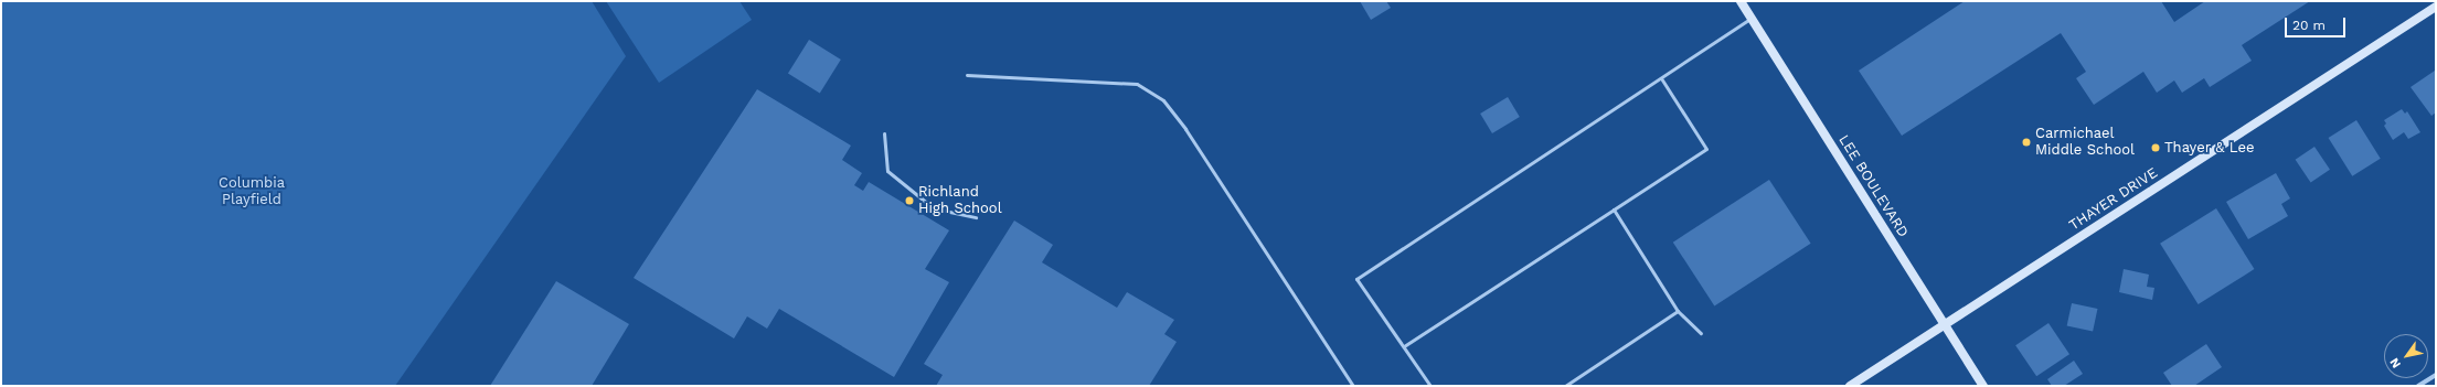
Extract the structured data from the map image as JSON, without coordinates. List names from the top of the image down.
{
  "streets": {
    "street": ["LEE BOULEVARD", "THAYER DRIVE"]
  },
  "crossings": [
    ["LEE BOULEVARD", "THAYER DRIVE"]
  ],
  "parks": ["Columbia Playfield"],
  "places": ["Carmichael Middle School", "Thayer & Lee", "Richland High School"],
  "scale_bar": "20 m",
  "north": "bottom left"
}
